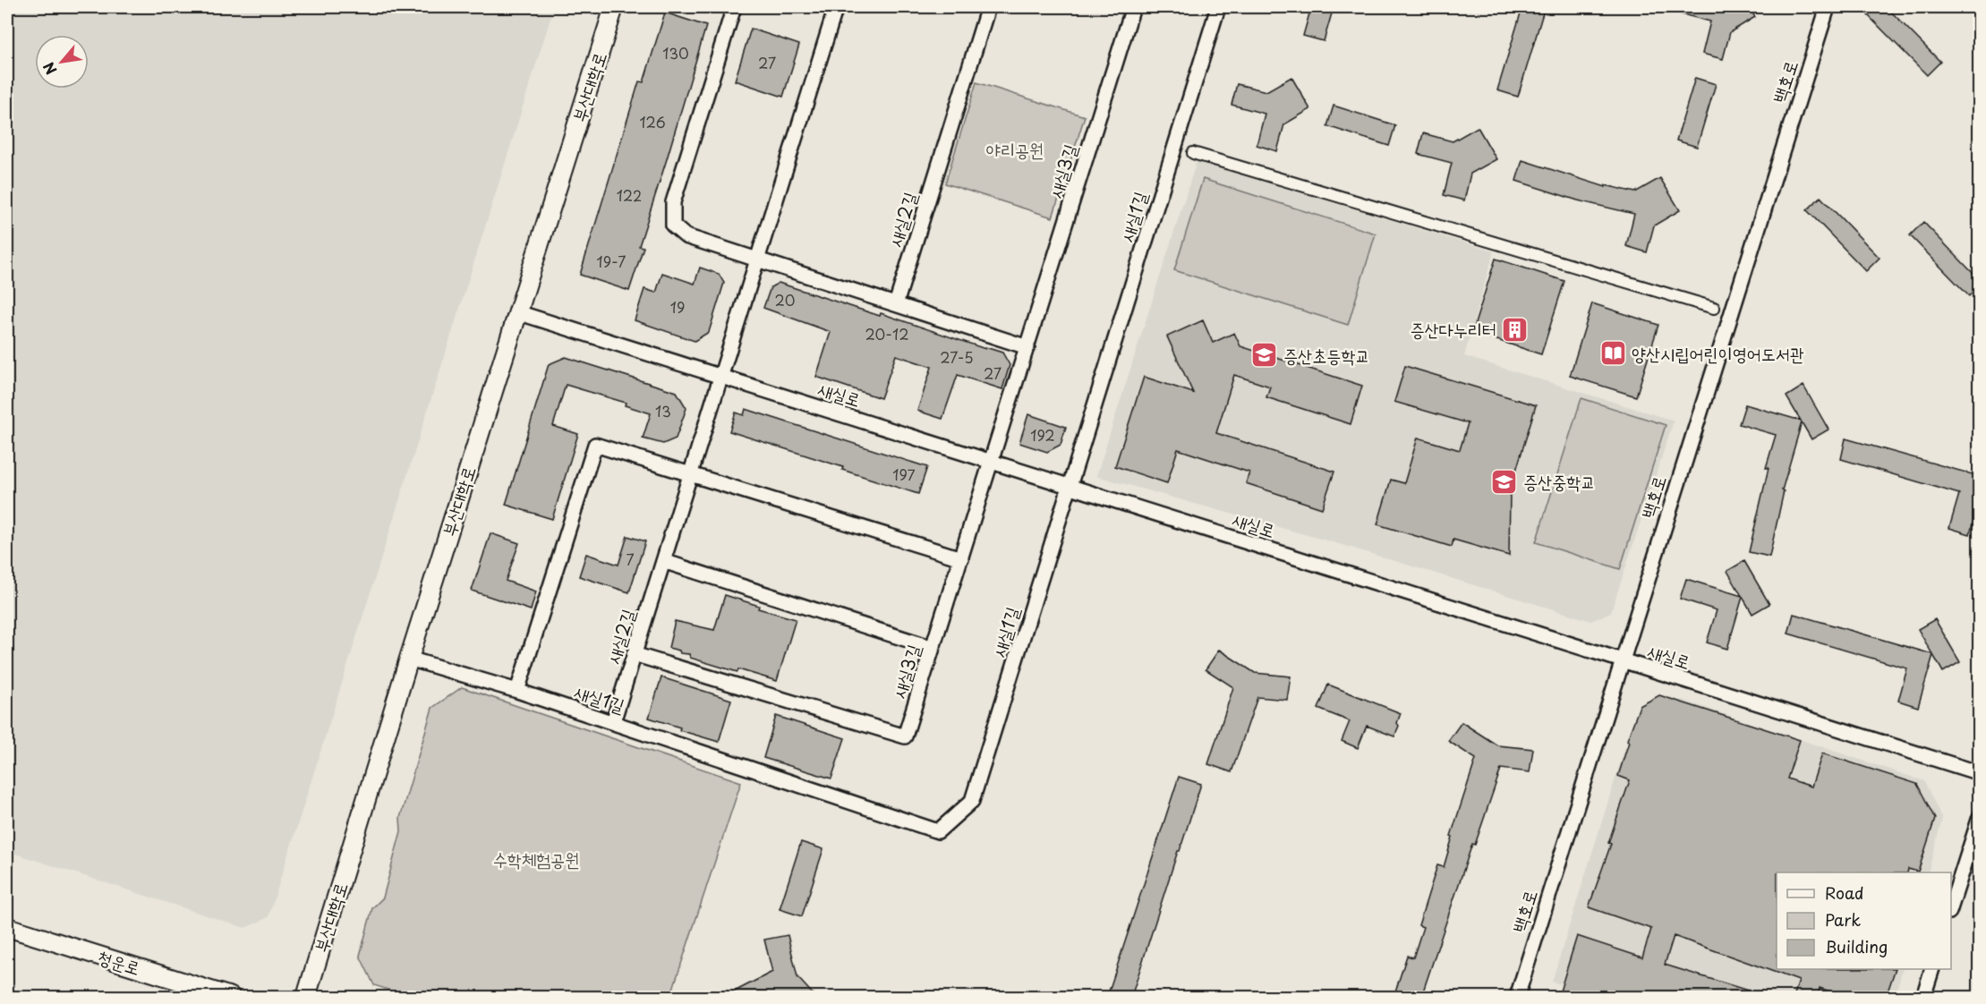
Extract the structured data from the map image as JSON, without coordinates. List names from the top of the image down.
{
  "streets": {
    "street": [
      "백호로",
      "부산대학로",
      "새실3길",
      "새실1길",
      "새실2길",
      "새실로",
      "청운로"
    ]
  },
  "crossings": [
    ["백호로", "새실로"],
    ["부산대학로", "새실1길"],
    ["부산대학로", "새실로"],
    ["새실3길", "새실2길"],
    ["새실3길", "새실로"],
    ["새실1길", "새실2길"],
    ["새실1길", "새실로"],
    ["새실2길", "새실로"]
  ],
  "parks": ["야리공원", "수학체험공원"],
  "places": {
    "building": ["증산다누리터"],
    "library": ["양산시립어린이영어도서관"],
    "school or university": ["증산초등학교", "증산중학교"]
  },
  "house_numbers": [
    "130",
    "27",
    "126",
    "122",
    "19-7",
    "20",
    "19",
    "20-12",
    "27-5",
    "27",
    "13",
    "192",
    "197",
    "7"
  ],
  "legend": ["Road", "Park", "Building"],
  "north": "bottom left"
}
